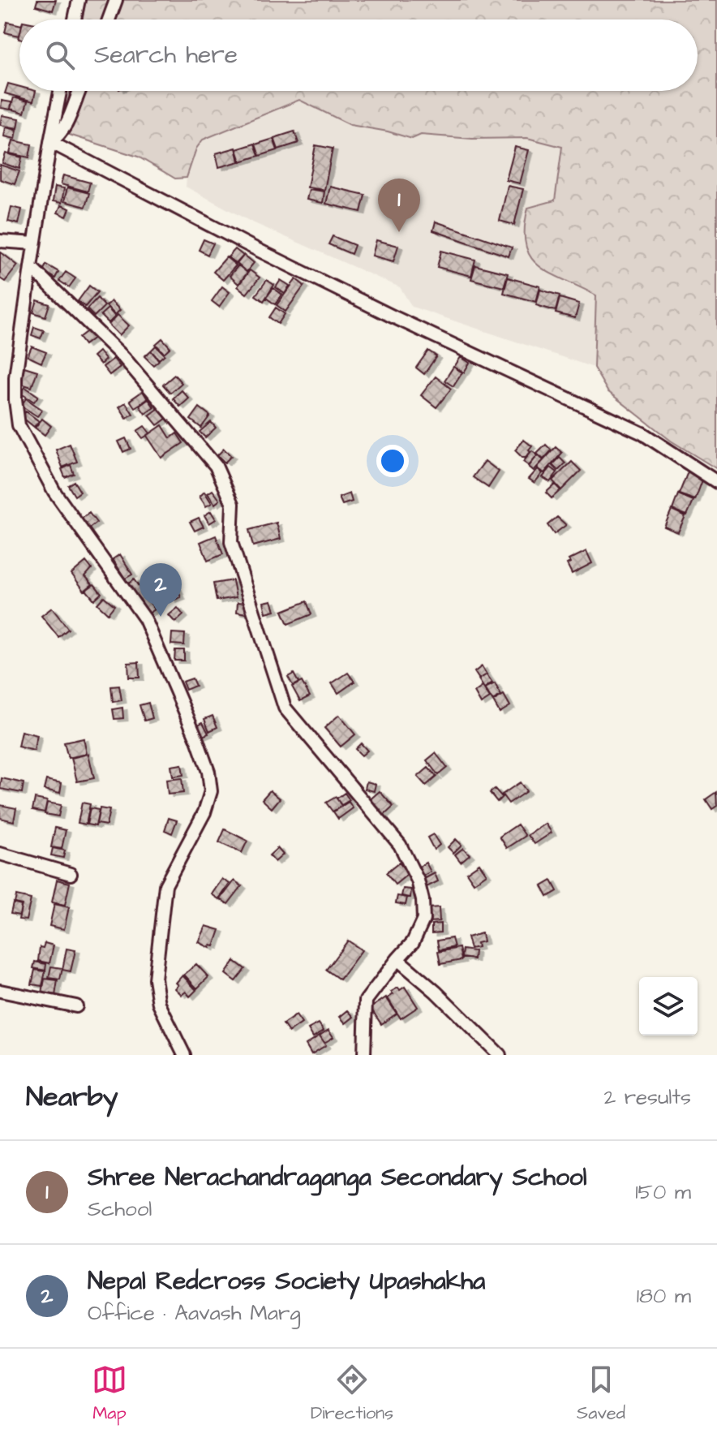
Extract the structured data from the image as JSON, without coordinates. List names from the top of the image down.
{
  "page": {
    "search": "Search here",
    "pins": ["1", "2"],
    "heading": ["Nearby", "2 results"],
    "list": [
      {
        "mark": "1",
        "name": "Shree Nerachandraganga Secondary School",
        "note": "School",
        "value": "150 m"
      },
      {
        "mark": "2",
        "name": "Nepal Redcross Society Upashakha",
        "note": "Office · Aavash Marg",
        "value": "180 m"
      }
    ],
    "nav": ["Map", "Directions", "Saved"]
  }
}
